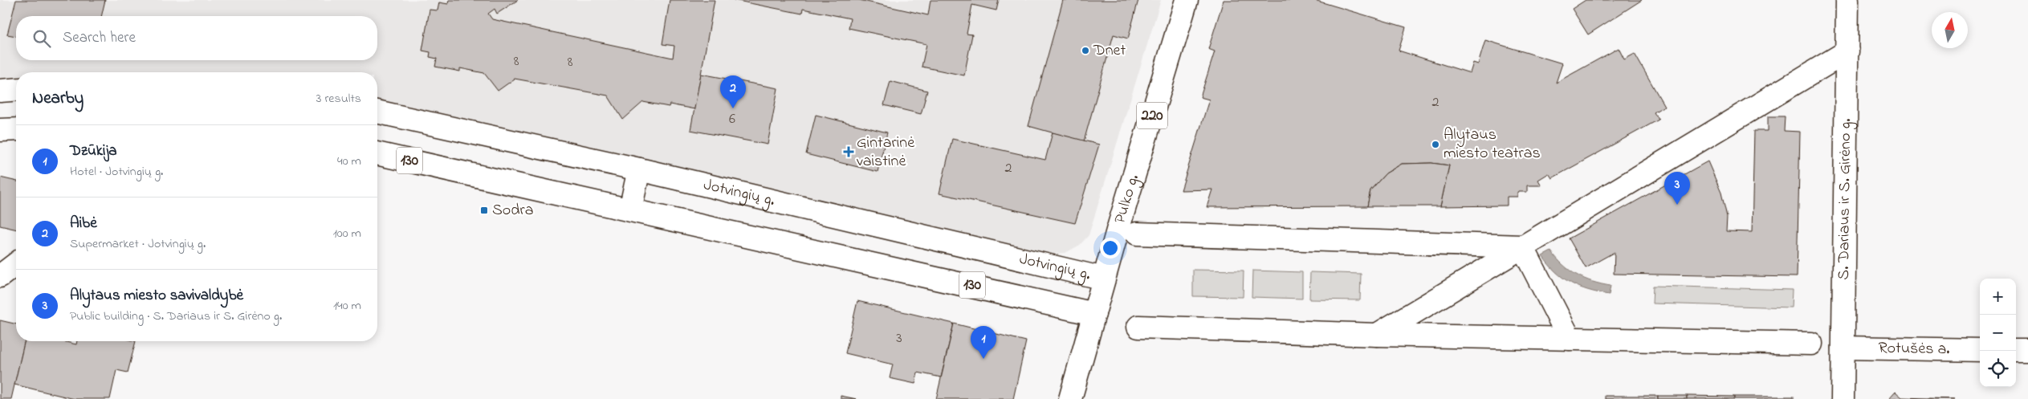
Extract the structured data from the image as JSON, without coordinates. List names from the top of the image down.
{
  "streets": {
    "street": [
      "220",
      "130",
      "Jotvingių g.",
      "Pulko g.",
      "S. Dariaus ir S. Girėno g.",
      "Rotušės a."
    ]
  },
  "crossings": [
    ["130", "Pulko g."],
    ["Jotvingių g.", "Pulko g."],
    ["S. Dariaus ir S. Girėno g.", "Rotušės a."]
  ],
  "places": {
    "other": ["Dnet", "Alytaus miesto teatras"],
    "health": ["Gintarinė vaistinė"],
    "transit": ["Sodra"]
  },
  "house_numbers": [
    "8",
    "8",
    "2",
    "6",
    "2",
    "3"
  ],
  "north": "top",
  "page": {
    "search": "Search here",
    "heading": ["Nearby", "3 results"],
    "pins": ["2", "3", "1"],
    "list": [
      {
        "mark": "1",
        "name": "Dzūkija",
        "note": "Hotel · Jotvingių g.",
        "value": "40 m"
      },
      {
        "mark": "2",
        "name": "Aibė",
        "note": "Supermarket · Jotvingių g.",
        "value": "100 m"
      },
      {
        "mark": "3",
        "name": "Alytaus miesto savivaldybė",
        "note": "Public building · S. Dariaus ir S. Girėno g.",
        "value": "140 m"
      }
    ],
    "map_buttons": ["+", "−"]
  }
}
